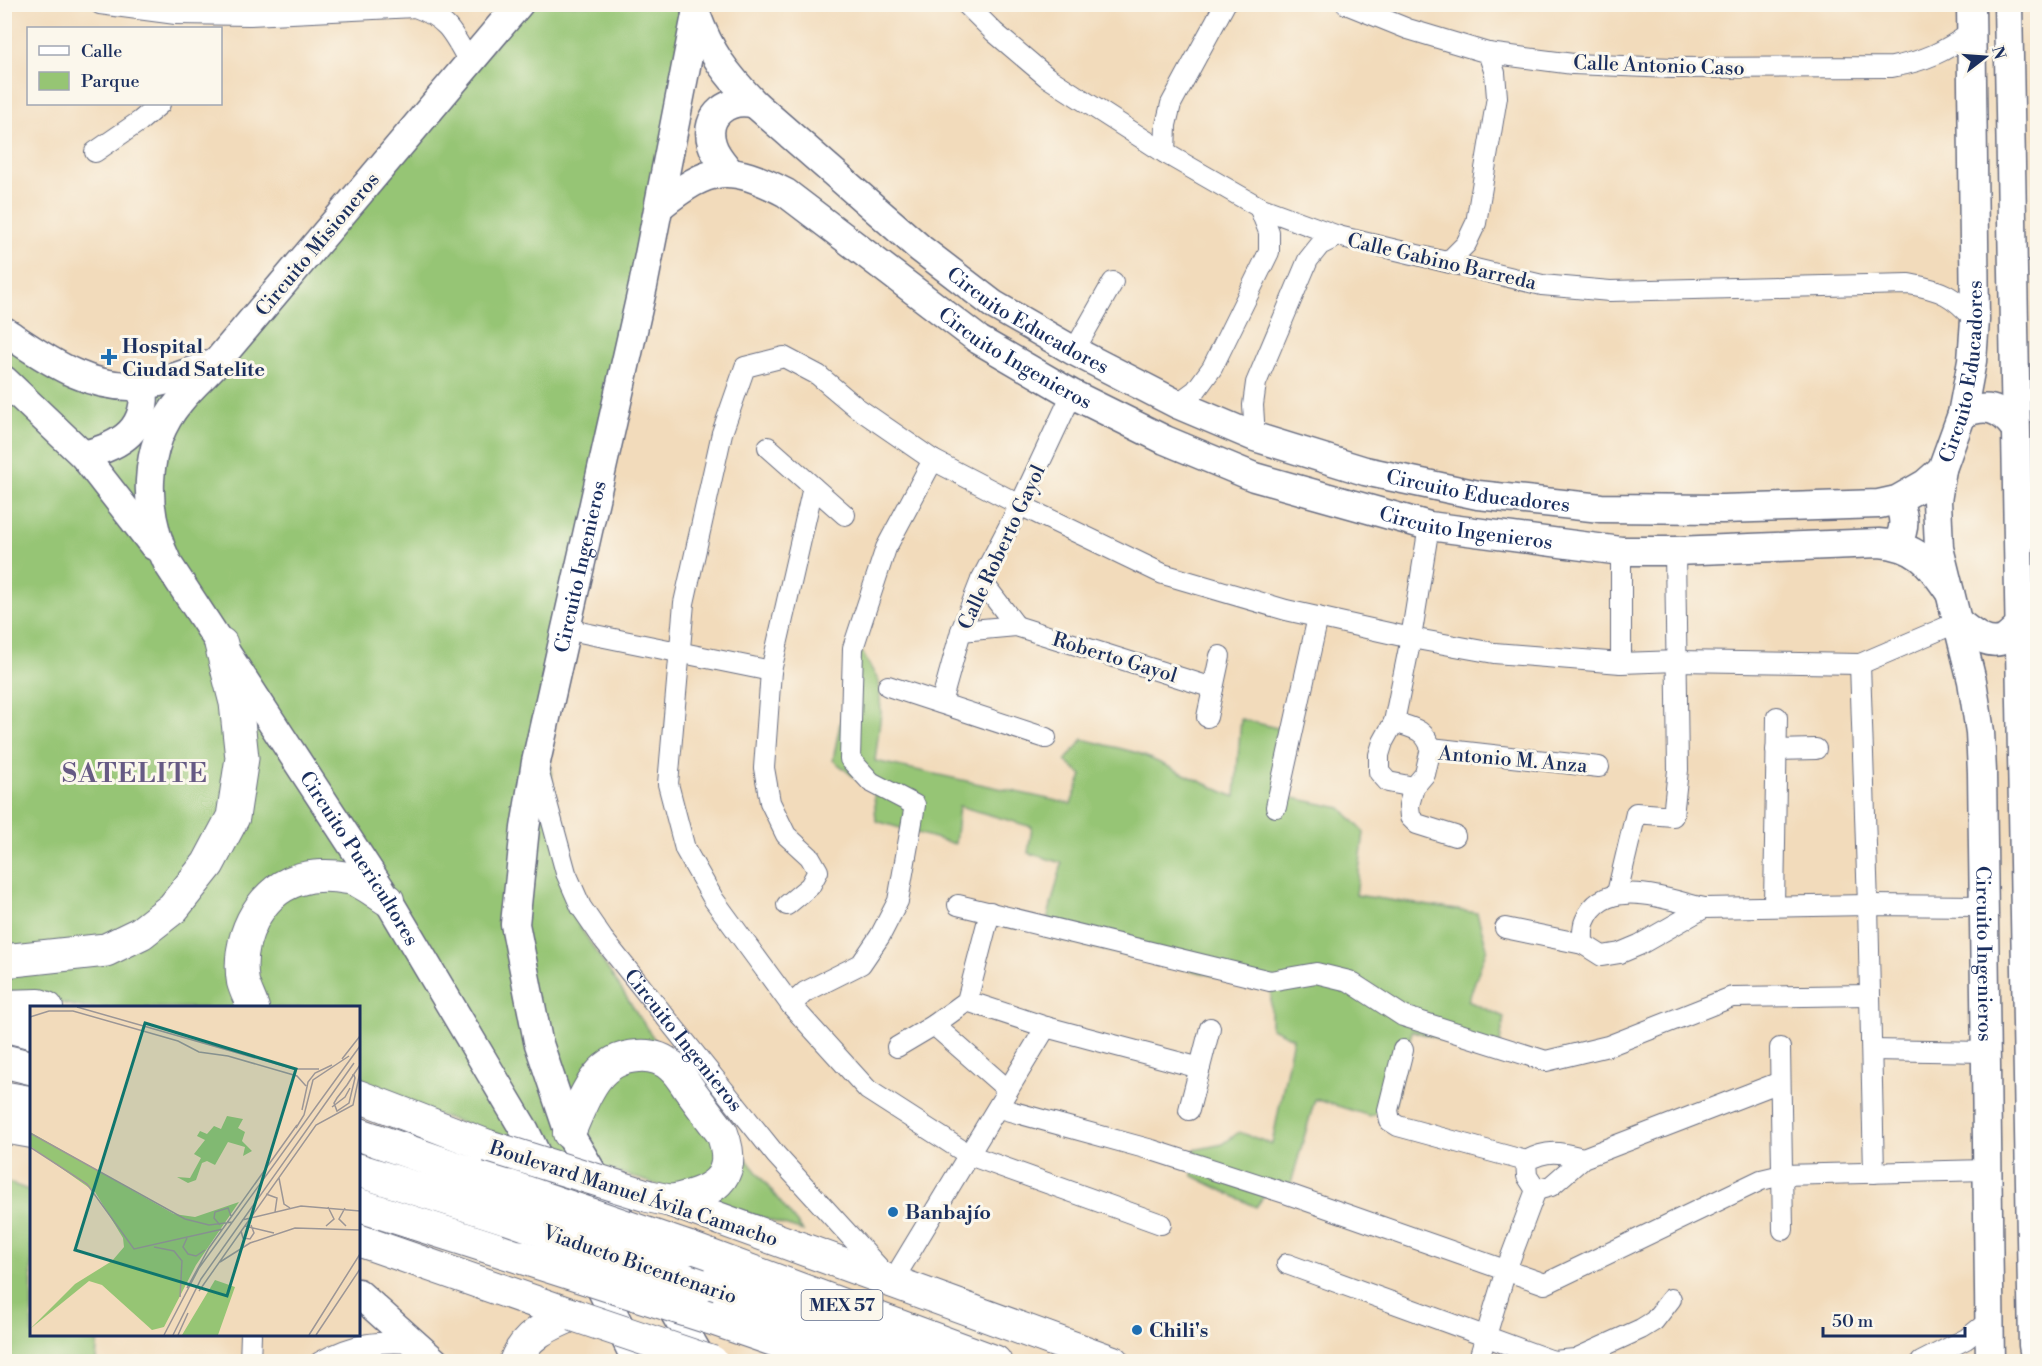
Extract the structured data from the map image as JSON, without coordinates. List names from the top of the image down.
{
  "streets": {
    "highway": ["Boulevard Manuel Ávila Camacho", "Viaducto Bicentenario", "MEX 57"],
    "main road": [
      "Circuito Misioneros",
      "Circuito Educadores",
      "Circuito Ingenieros",
      "Circuito Puericultores"
    ],
    "street": [
      "Calle Antonio Caso",
      "Calle Gabino Barreda",
      "Calle Roberto Gayol",
      "Roberto Gayol",
      "Antonio M. Anza"
    ]
  },
  "crossings": [
    ["Calle Antonio Caso", "Circuito Educadores"],
    ["Circuito Misioneros", "Circuito Puericultores"],
    ["Calle Gabino Barreda", "Circuito Educadores"],
    ["Circuito Educadores", "Circuito Ingenieros"],
    ["Circuito Ingenieros", "Calle Roberto Gayol"],
    ["Circuito Ingenieros", "Boulevard Manuel Ávila Camacho"],
    ["Calle Roberto Gayol", "Roberto Gayol"],
    ["Boulevard Manuel Ávila Camacho", "Viaducto Bicentenario"]
  ],
  "districts": ["SATELITE"],
  "places": {
    "health": ["Hospital Ciudad Satelite"],
    "other": ["Banbajío", "Chili's"]
  },
  "legend": ["Calle", "Parque"],
  "scale_bar": "50 m",
  "north": "right"
}
